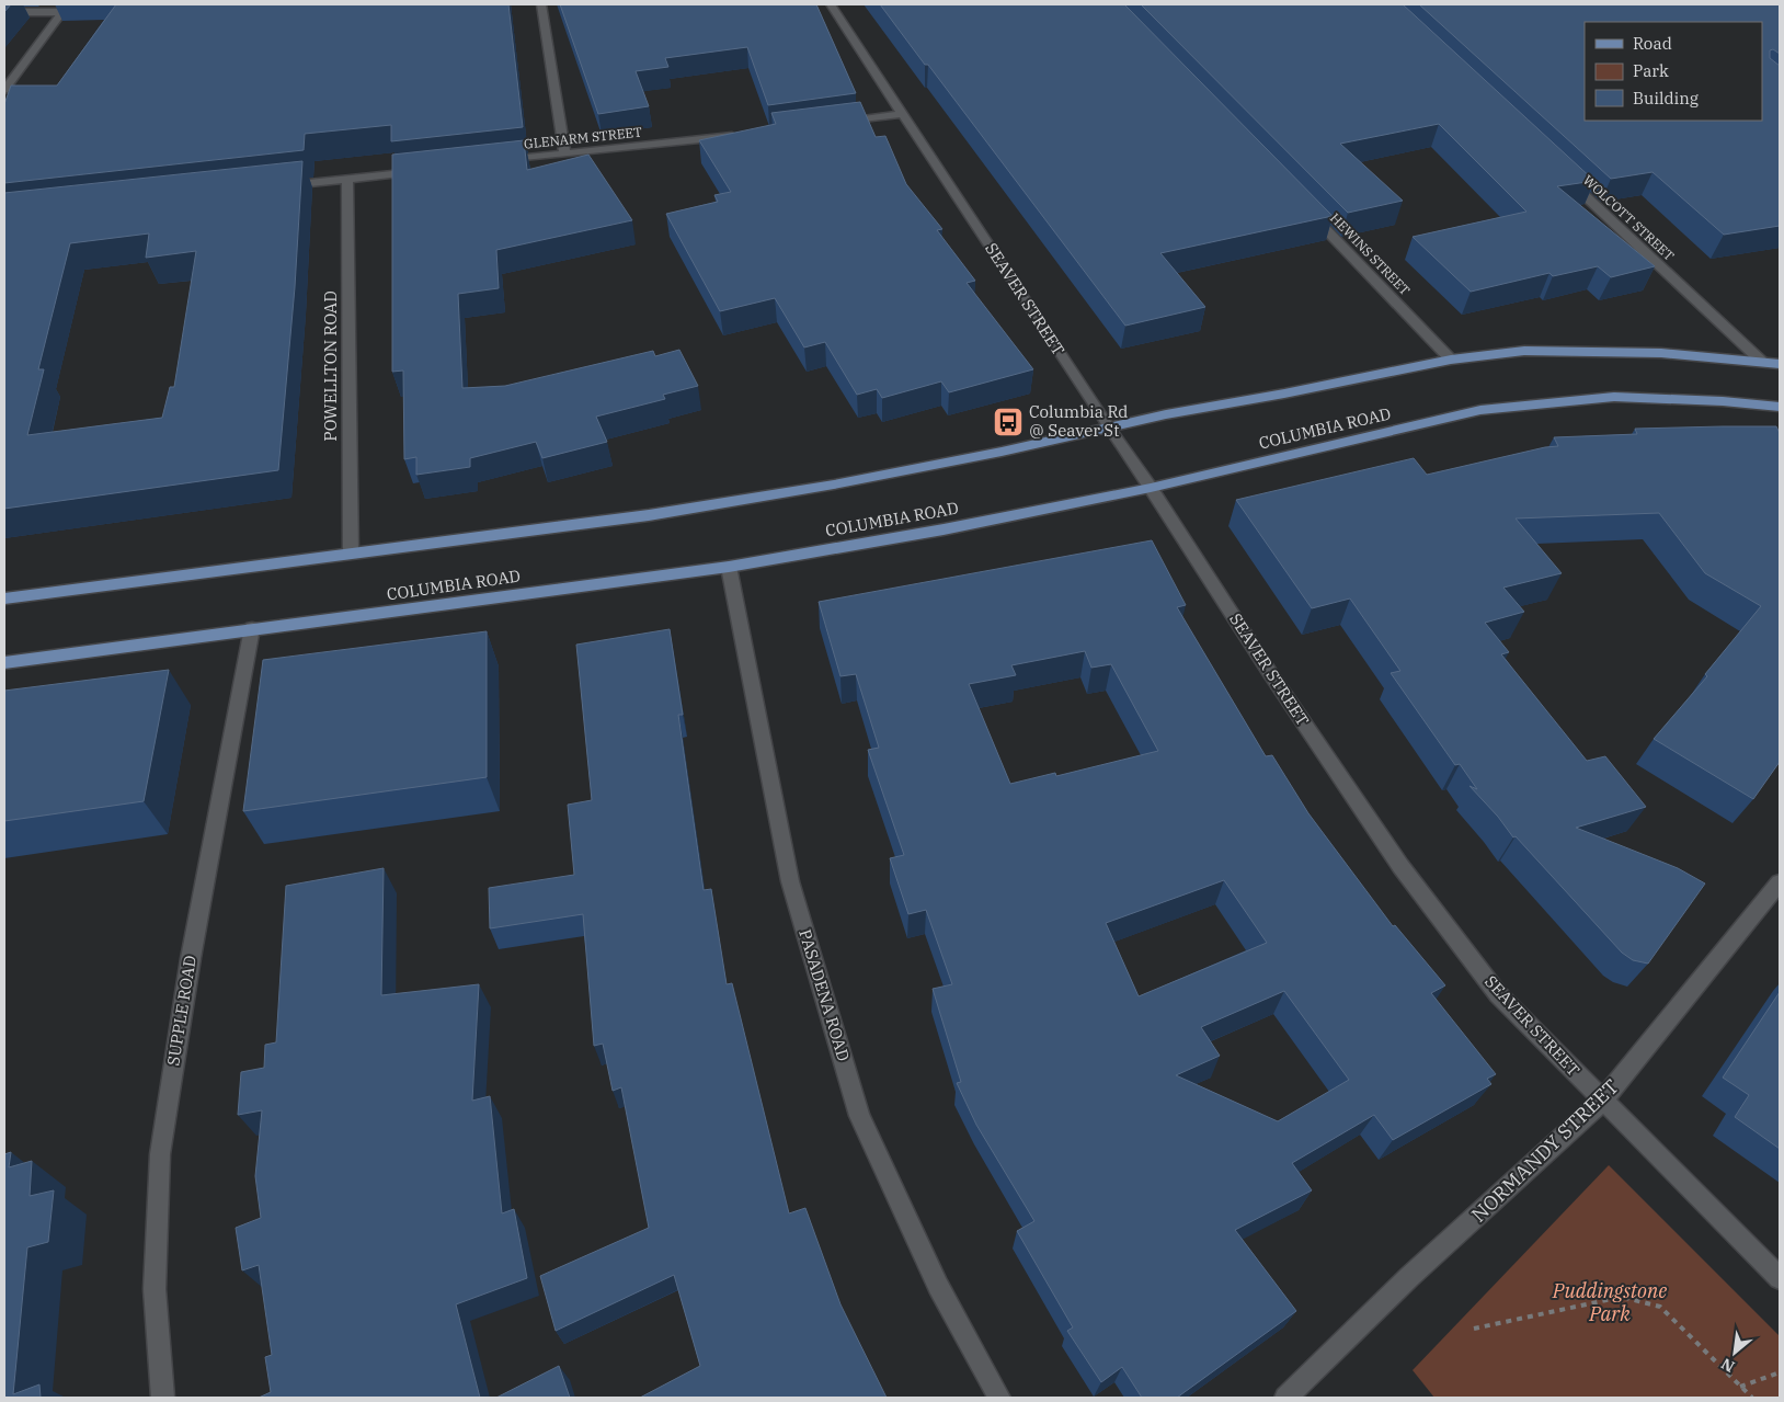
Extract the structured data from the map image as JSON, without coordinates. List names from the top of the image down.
{
  "streets": {
    "main road": ["COLUMBIA ROAD"],
    "street": [
      "GLENARM STREET",
      "WOLCOTT STREET",
      "HEWINS STREET",
      "SEAVER STREET",
      "POWELLTON ROAD",
      "PASADENA ROAD",
      "SUPPLE ROAD",
      "NORMANDY STREET"
    ]
  },
  "crossings": [
    ["SEAVER STREET", "COLUMBIA ROAD"],
    ["SEAVER STREET", "NORMANDY STREET"],
    ["COLUMBIA ROAD", "PASADENA ROAD"],
    ["COLUMBIA ROAD", "SUPPLE ROAD"]
  ],
  "parks": ["Puddingstone Park"],
  "places": {
    "bus stop": ["Columbia Rd @ Seaver St"]
  },
  "legend": ["Road", "Park", "Building"],
  "north": "bottom left"
}
